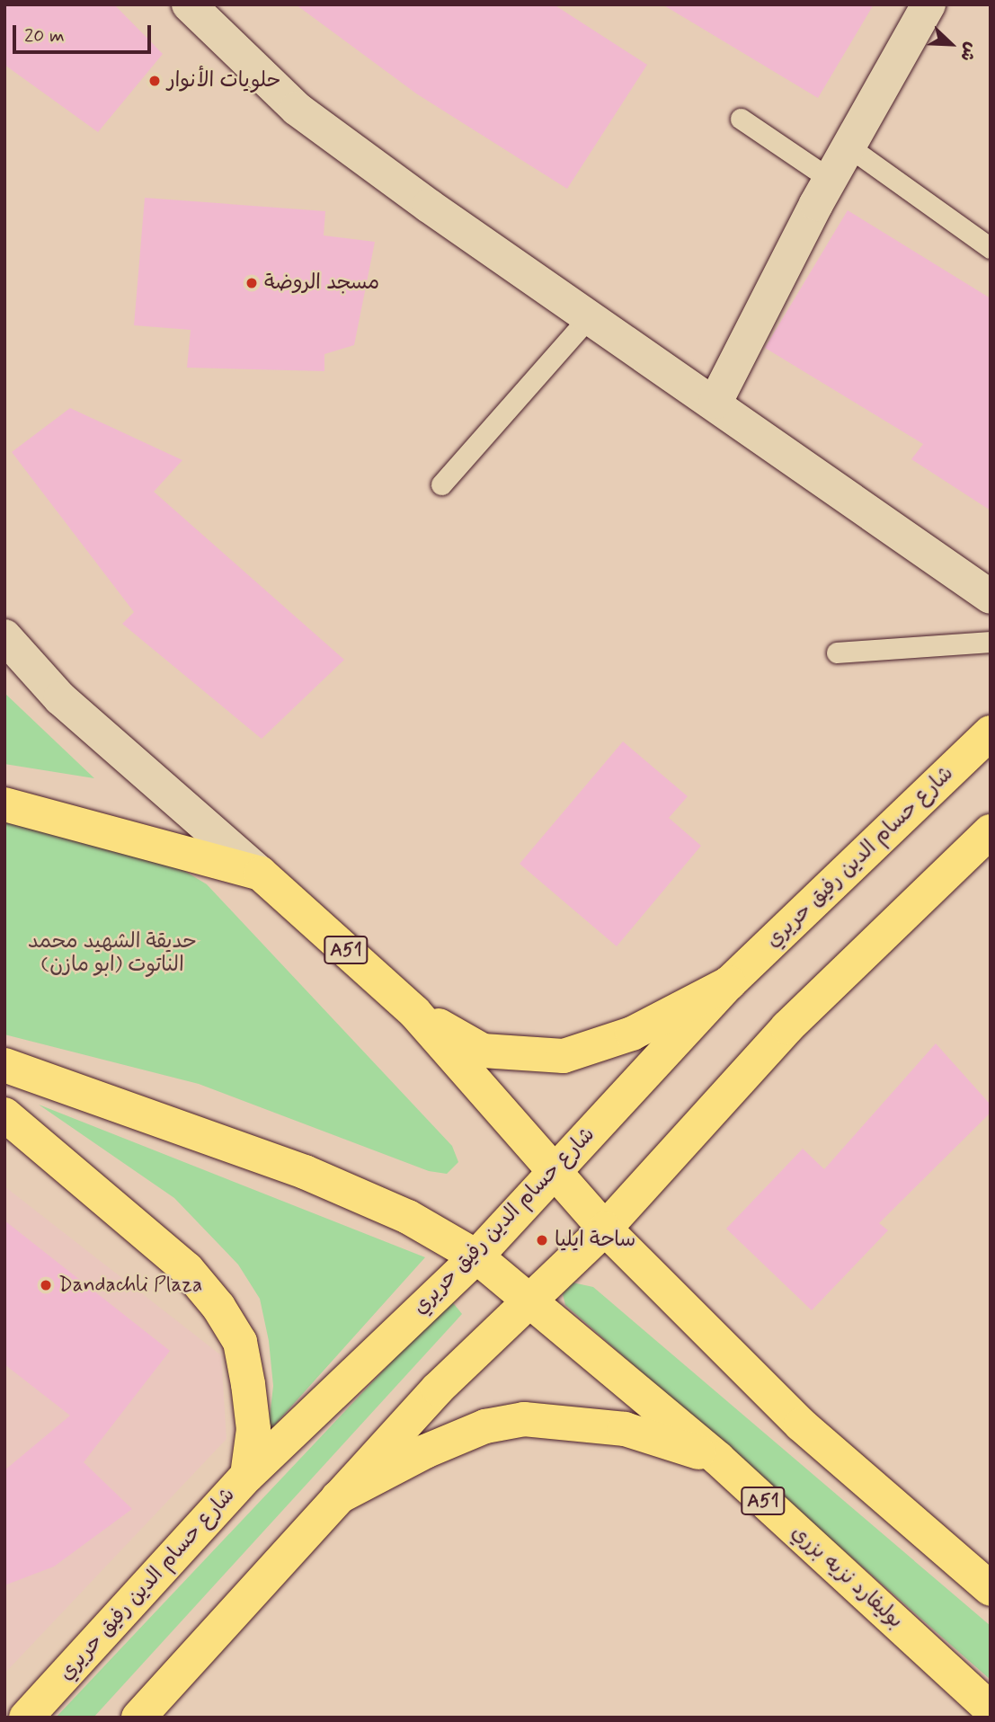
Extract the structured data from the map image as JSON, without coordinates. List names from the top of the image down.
{
  "streets": {
    "main road": ["شارع حسام الدين رفيق حريري", "A51", "بوليفارد نزيه بزري"]
  },
  "crossings": [
    ["شارع حسام الدين رفيق حريري", "A51"],
    ["A51", "بوليفارد نزيه بزري"]
  ],
  "parks": ["حديقة الشهيد محمد الناتوت (ابو مازن)"],
  "places": [
    "حلويات الأنوار",
    "مسجد الروضة",
    "ساحة ايليا",
    "Dandachli Plaza"
  ],
  "scale_bar": "20 m",
  "north": "bottom right"
}
